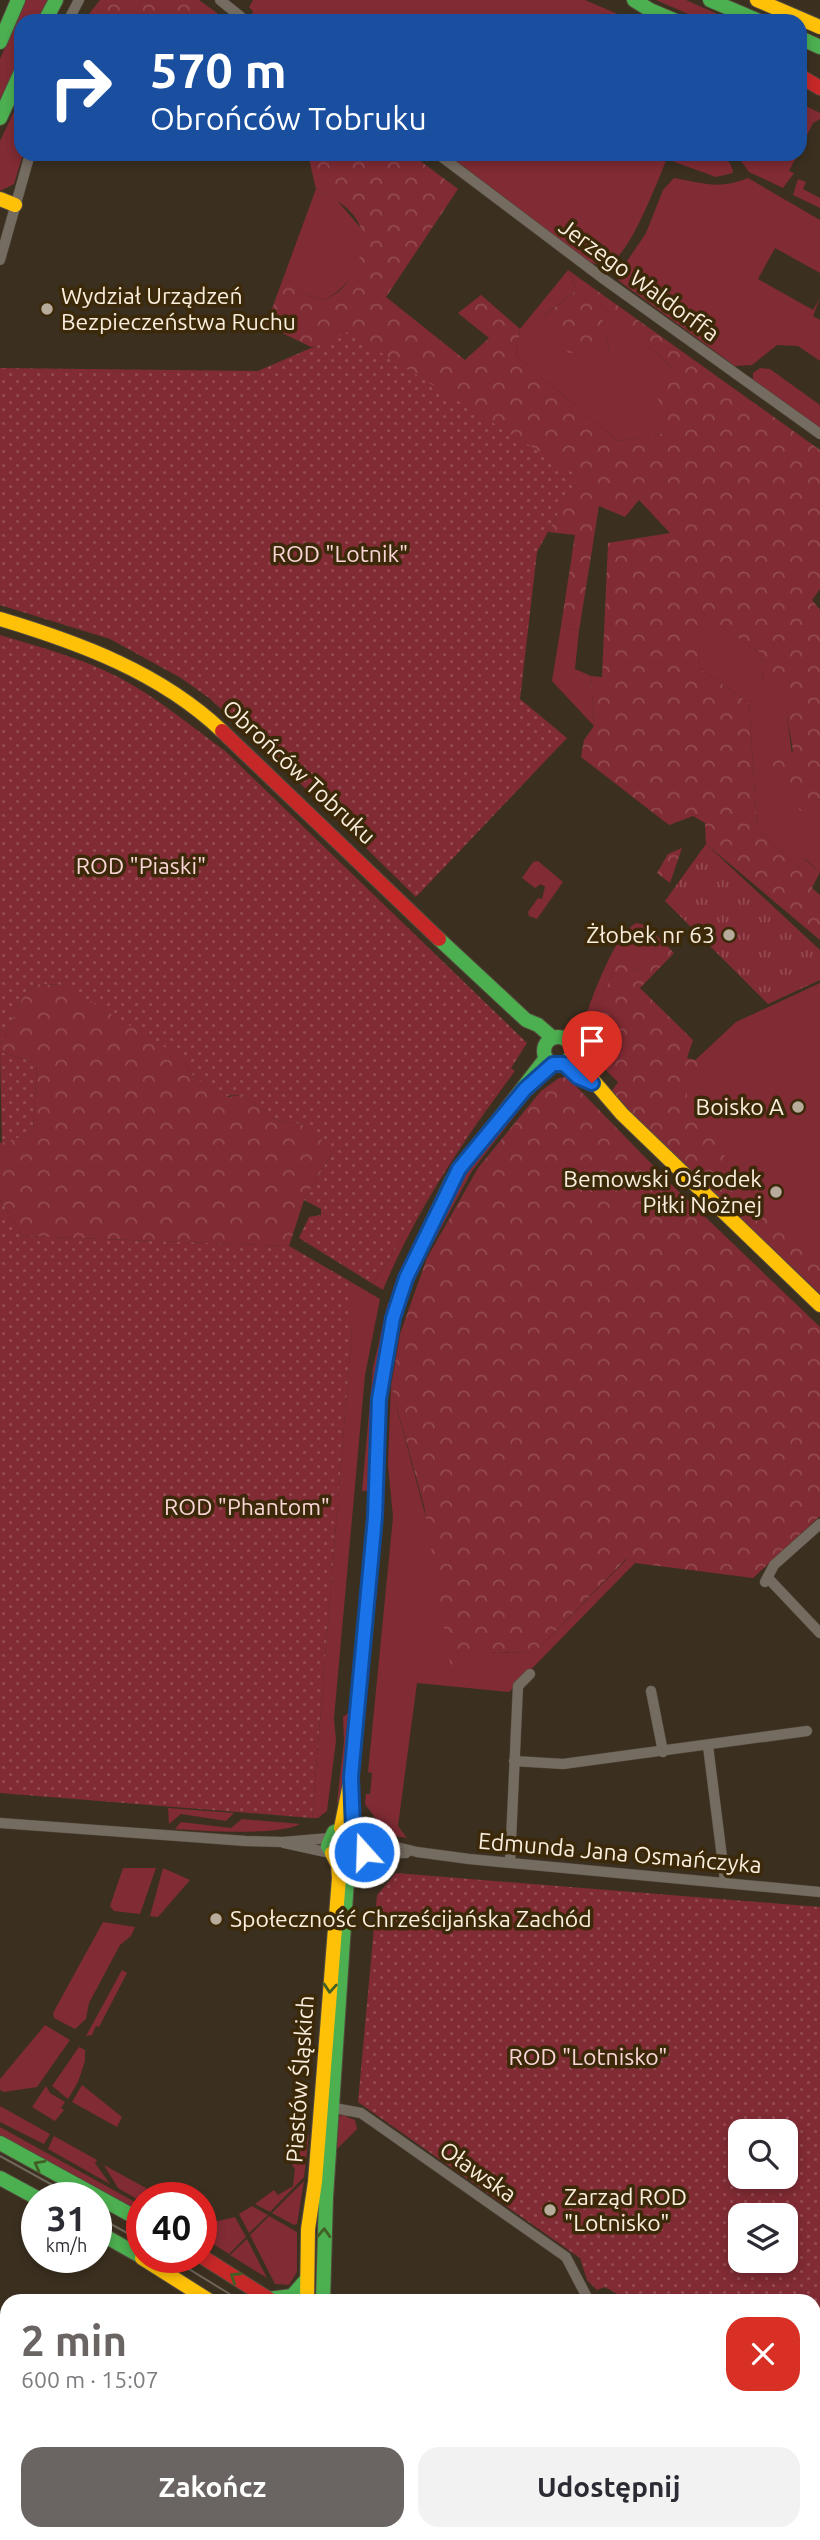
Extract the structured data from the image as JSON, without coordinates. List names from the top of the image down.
{
  "streets": {
    "main road": ["Obrońców Tobruku", "Piastów Śląskich"],
    "street": ["Jerzego Waldorffa", "Edmunda Jana Osmańczyka", "Oławska"]
  },
  "crossings": [
    ["Obrońców Tobruku", "Piastów Śląskich"],
    ["Edmunda Jana Osmańczyka", "Piastów Śląskich"],
    ["Piastów Śląskich", "Oławska"]
  ],
  "parks": [
    "ROD \"Lotnik\"",
    "ROD \"Piaski\"",
    "ROD \"Phantom\"",
    "ROD \"Lotnisko\""
  ],
  "places": [
    "Wydział Urządzeń Bezpieczeństwa Ruchu",
    "Żłobek nr 63",
    "Boisko A",
    "Bemowski Ośrodek Piłki Nożnej",
    "Społeczność Chrześcijańska Zachód",
    "Zarząd ROD \"Lotnisko\""
  ],
  "page": {
    "turn": ["570 m", "Obrońców Tobruku"],
    "speed": "31 km/h",
    "limit": "40",
    "heading": ["2 min", "600 m · 15:07"],
    "buttons": ["Zakończ", "Udostępnij"]
  }
}
